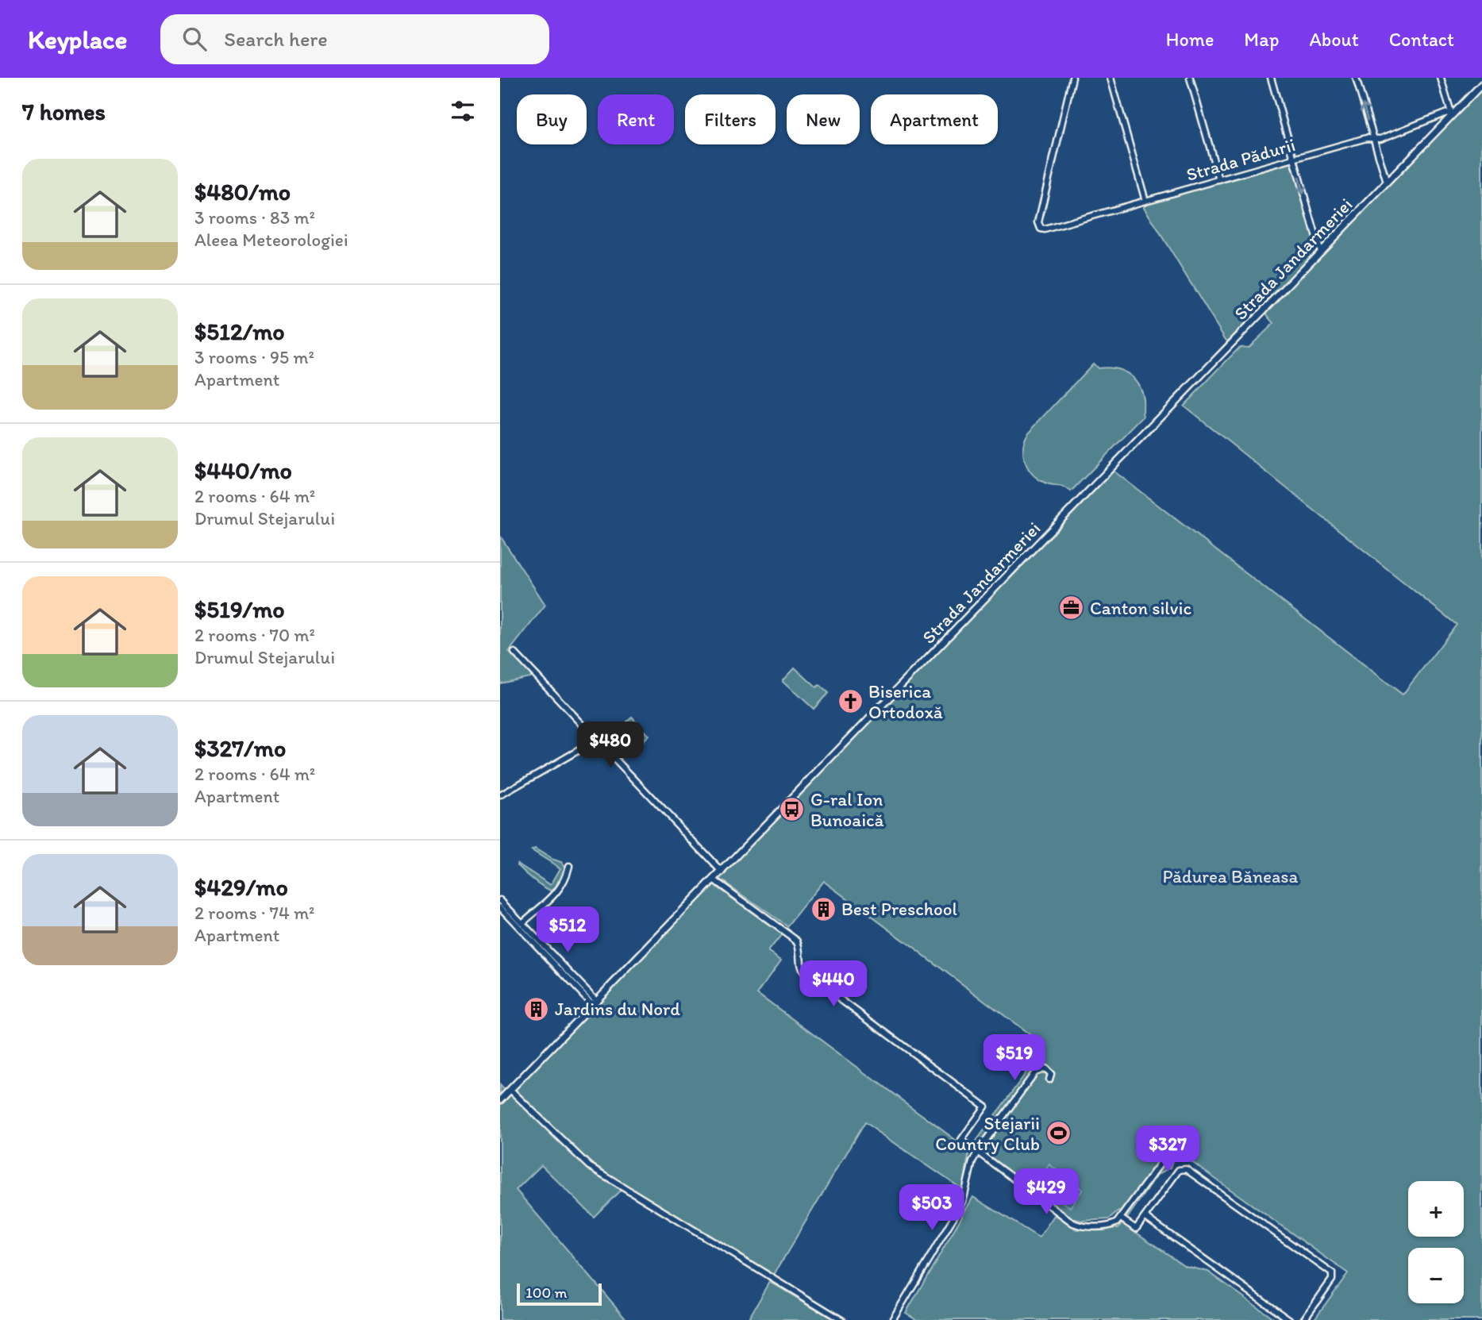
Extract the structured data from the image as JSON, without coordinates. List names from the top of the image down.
{
  "streets": {
    "street": ["Strada Pădurii", "Strada Jandarmeriei"]
  },
  "crossings": [
    ["Strada Pădurii", "Strada Jandarmeriei"]
  ],
  "parks": ["Pădurea Băneasa"],
  "places": {
    "office": ["Canton silvic"],
    "church": ["Biserica Ortodoxă"],
    "bus stop": ["G-ral Ion Bunoaică"],
    "building": ["Best Preschool", "Jardins du Nord"],
    "sports": ["Stejarii Country Club"]
  },
  "scale_bar": "100 m",
  "page": {
    "header": "Keyplace",
    "search": "Search here",
    "nav": [
      "Home",
      "Map",
      "About",
      "Contact"
    ],
    "heading": "7 homes",
    "chip": [
      "Buy",
      "Rent",
      "Filters",
      "New",
      "Apartment"
    ],
    "list": [
      {
        "name": "$480/mo",
        "note": "3 rooms · 83 m² · Aleea Meteorologiei"
      },
      {
        "name": "$512/mo",
        "note": "3 rooms · 95 m² · Apartment"
      },
      {
        "name": "$440/mo",
        "note": "2 rooms · 64 m² · Drumul Stejarului"
      },
      {
        "name": "$519/mo",
        "note": "2 rooms · 70 m² · Drumul Stejarului"
      },
      {
        "name": "$327/mo",
        "note": "2 rooms · 64 m² · Apartment"
      },
      {
        "name": "$429/mo",
        "note": "2 rooms · 74 m² · Apartment"
      }
    ],
    "price": [
      "$480",
      "$512",
      "$440",
      "$519",
      "$327",
      "$429",
      "$503"
    ],
    "map_buttons": ["+", "−"],
    "scale": "100 m"
  }
}
